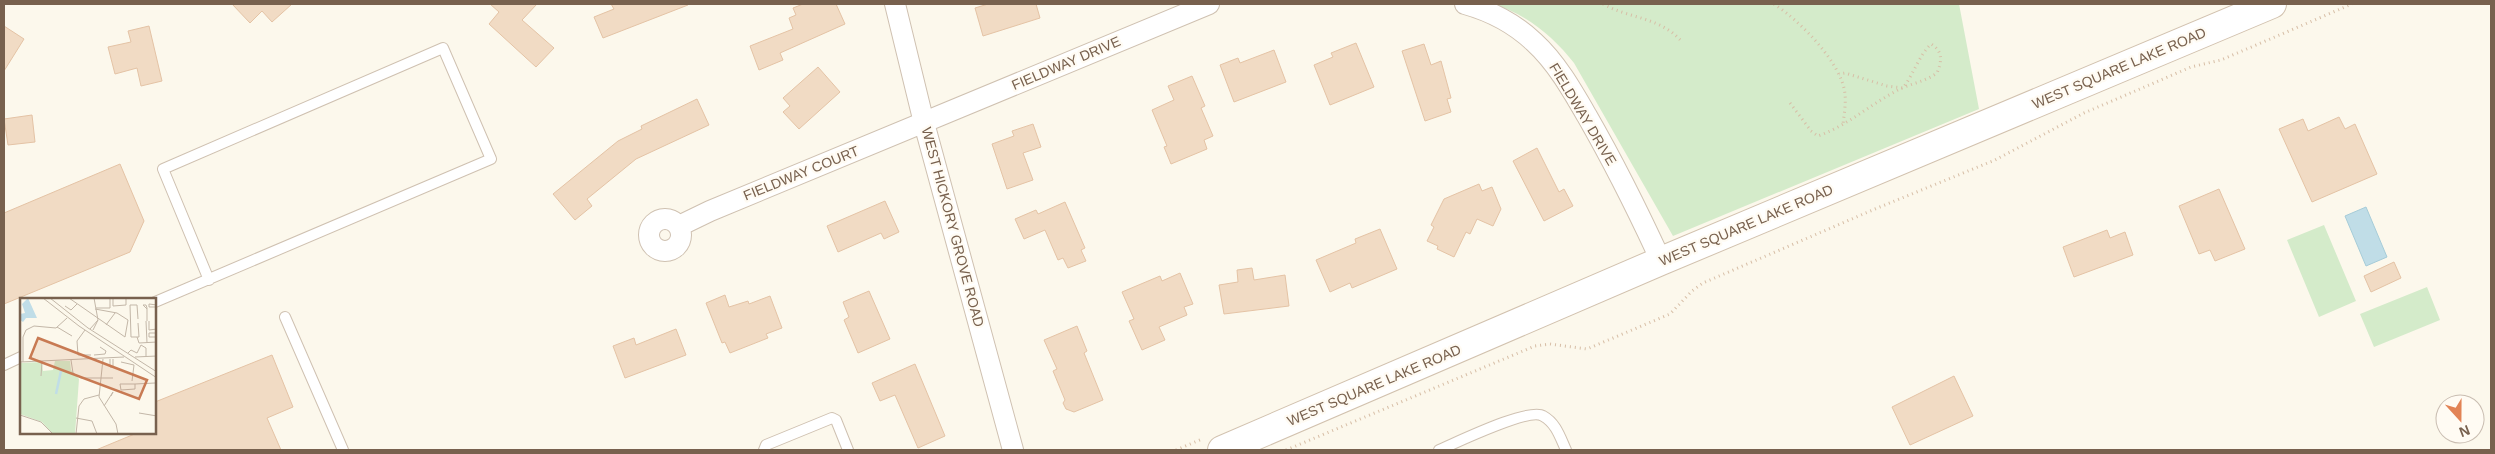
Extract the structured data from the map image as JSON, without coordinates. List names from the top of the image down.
{
  "streets": {
    "street": [
      "FIELDWAY DRIVE",
      "WEST SQUARE LAKE ROAD",
      "FIELDWAY COURT",
      "WEST HICKORY GROVE ROAD"
    ]
  },
  "crossings": [
    ["FIELDWAY DRIVE", "WEST SQUARE LAKE ROAD"],
    ["FIELDWAY DRIVE", "FIELDWAY COURT"],
    ["FIELDWAY DRIVE", "WEST HICKORY GROVE ROAD"],
    ["FIELDWAY COURT", "WEST HICKORY GROVE ROAD"]
  ],
  "north": "bottom"
}
